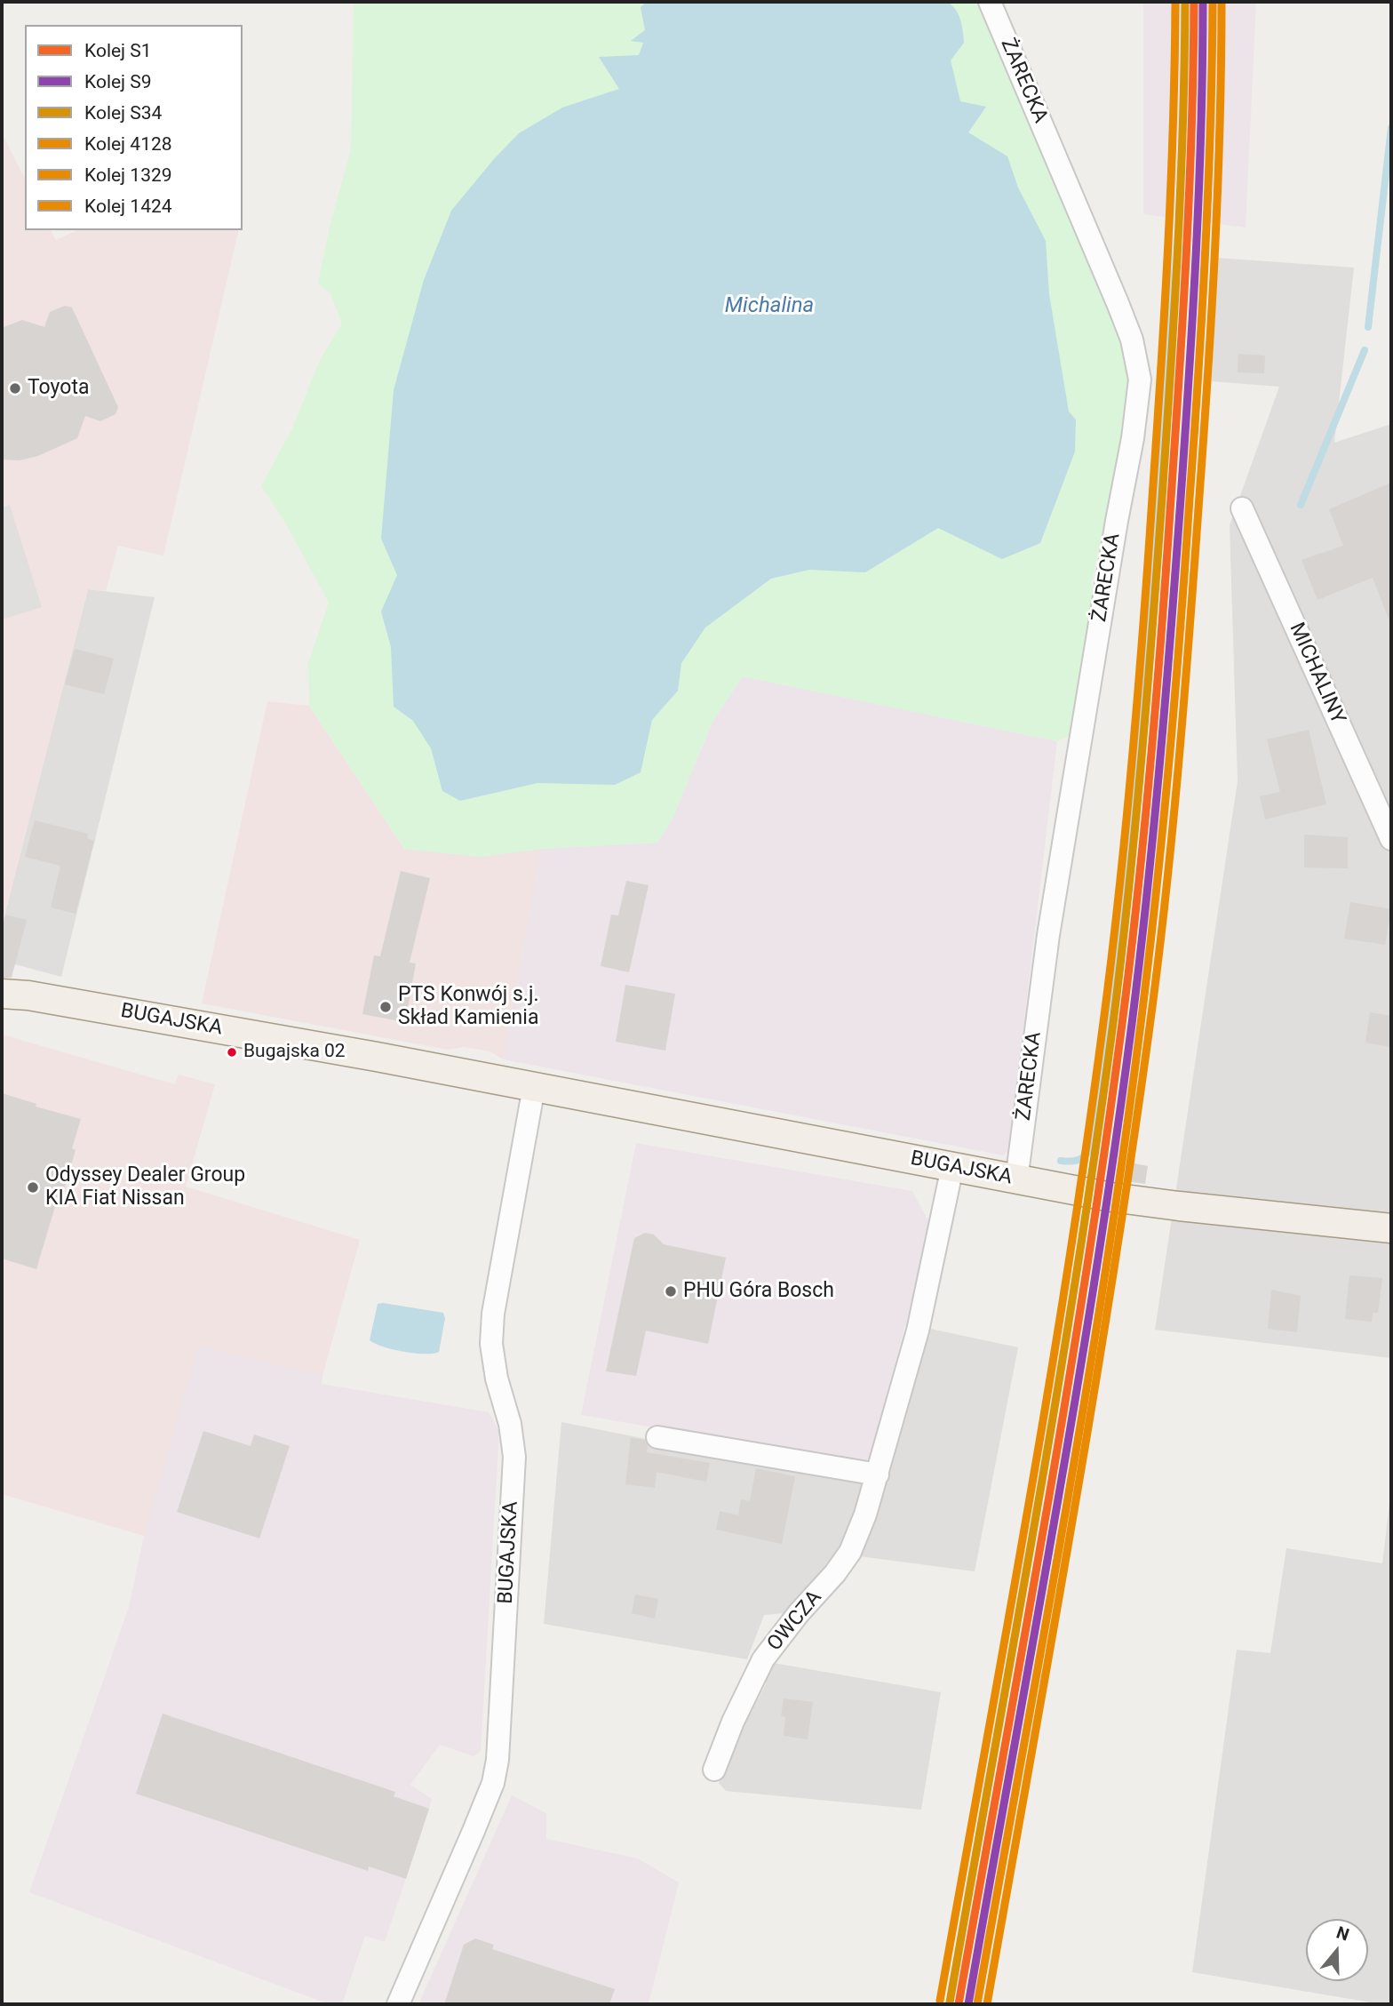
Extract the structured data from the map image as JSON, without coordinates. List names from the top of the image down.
{
  "streets": {
    "main road": ["BUGAJSKA"],
    "street": ["ŻARECKA", "MICHALINY", "OWCZA"]
  },
  "crossings": [
    ["ŻARECKA", "BUGAJSKA"],
    ["BUGAJSKA", "OWCZA"]
  ],
  "water": ["Michalina"],
  "places": [
    "Toyota",
    "PTS Konwój s.j. Skład Kamienia",
    "Bugajska 02",
    "Odyssey Dealer Group KIA Fiat Nissan",
    "PHU Góra Bosch"
  ],
  "lines": [
    "rail line S1",
    "rail line S9",
    "rail line S34",
    "rail line 4128",
    "rail line 1329",
    "rail line 1424"
  ],
  "legend": [
    "Kolej S1",
    "Kolej S9",
    "Kolej S34",
    "Kolej 4128",
    "Kolej 1329",
    "Kolej 1424"
  ],
  "north": "top"
}
